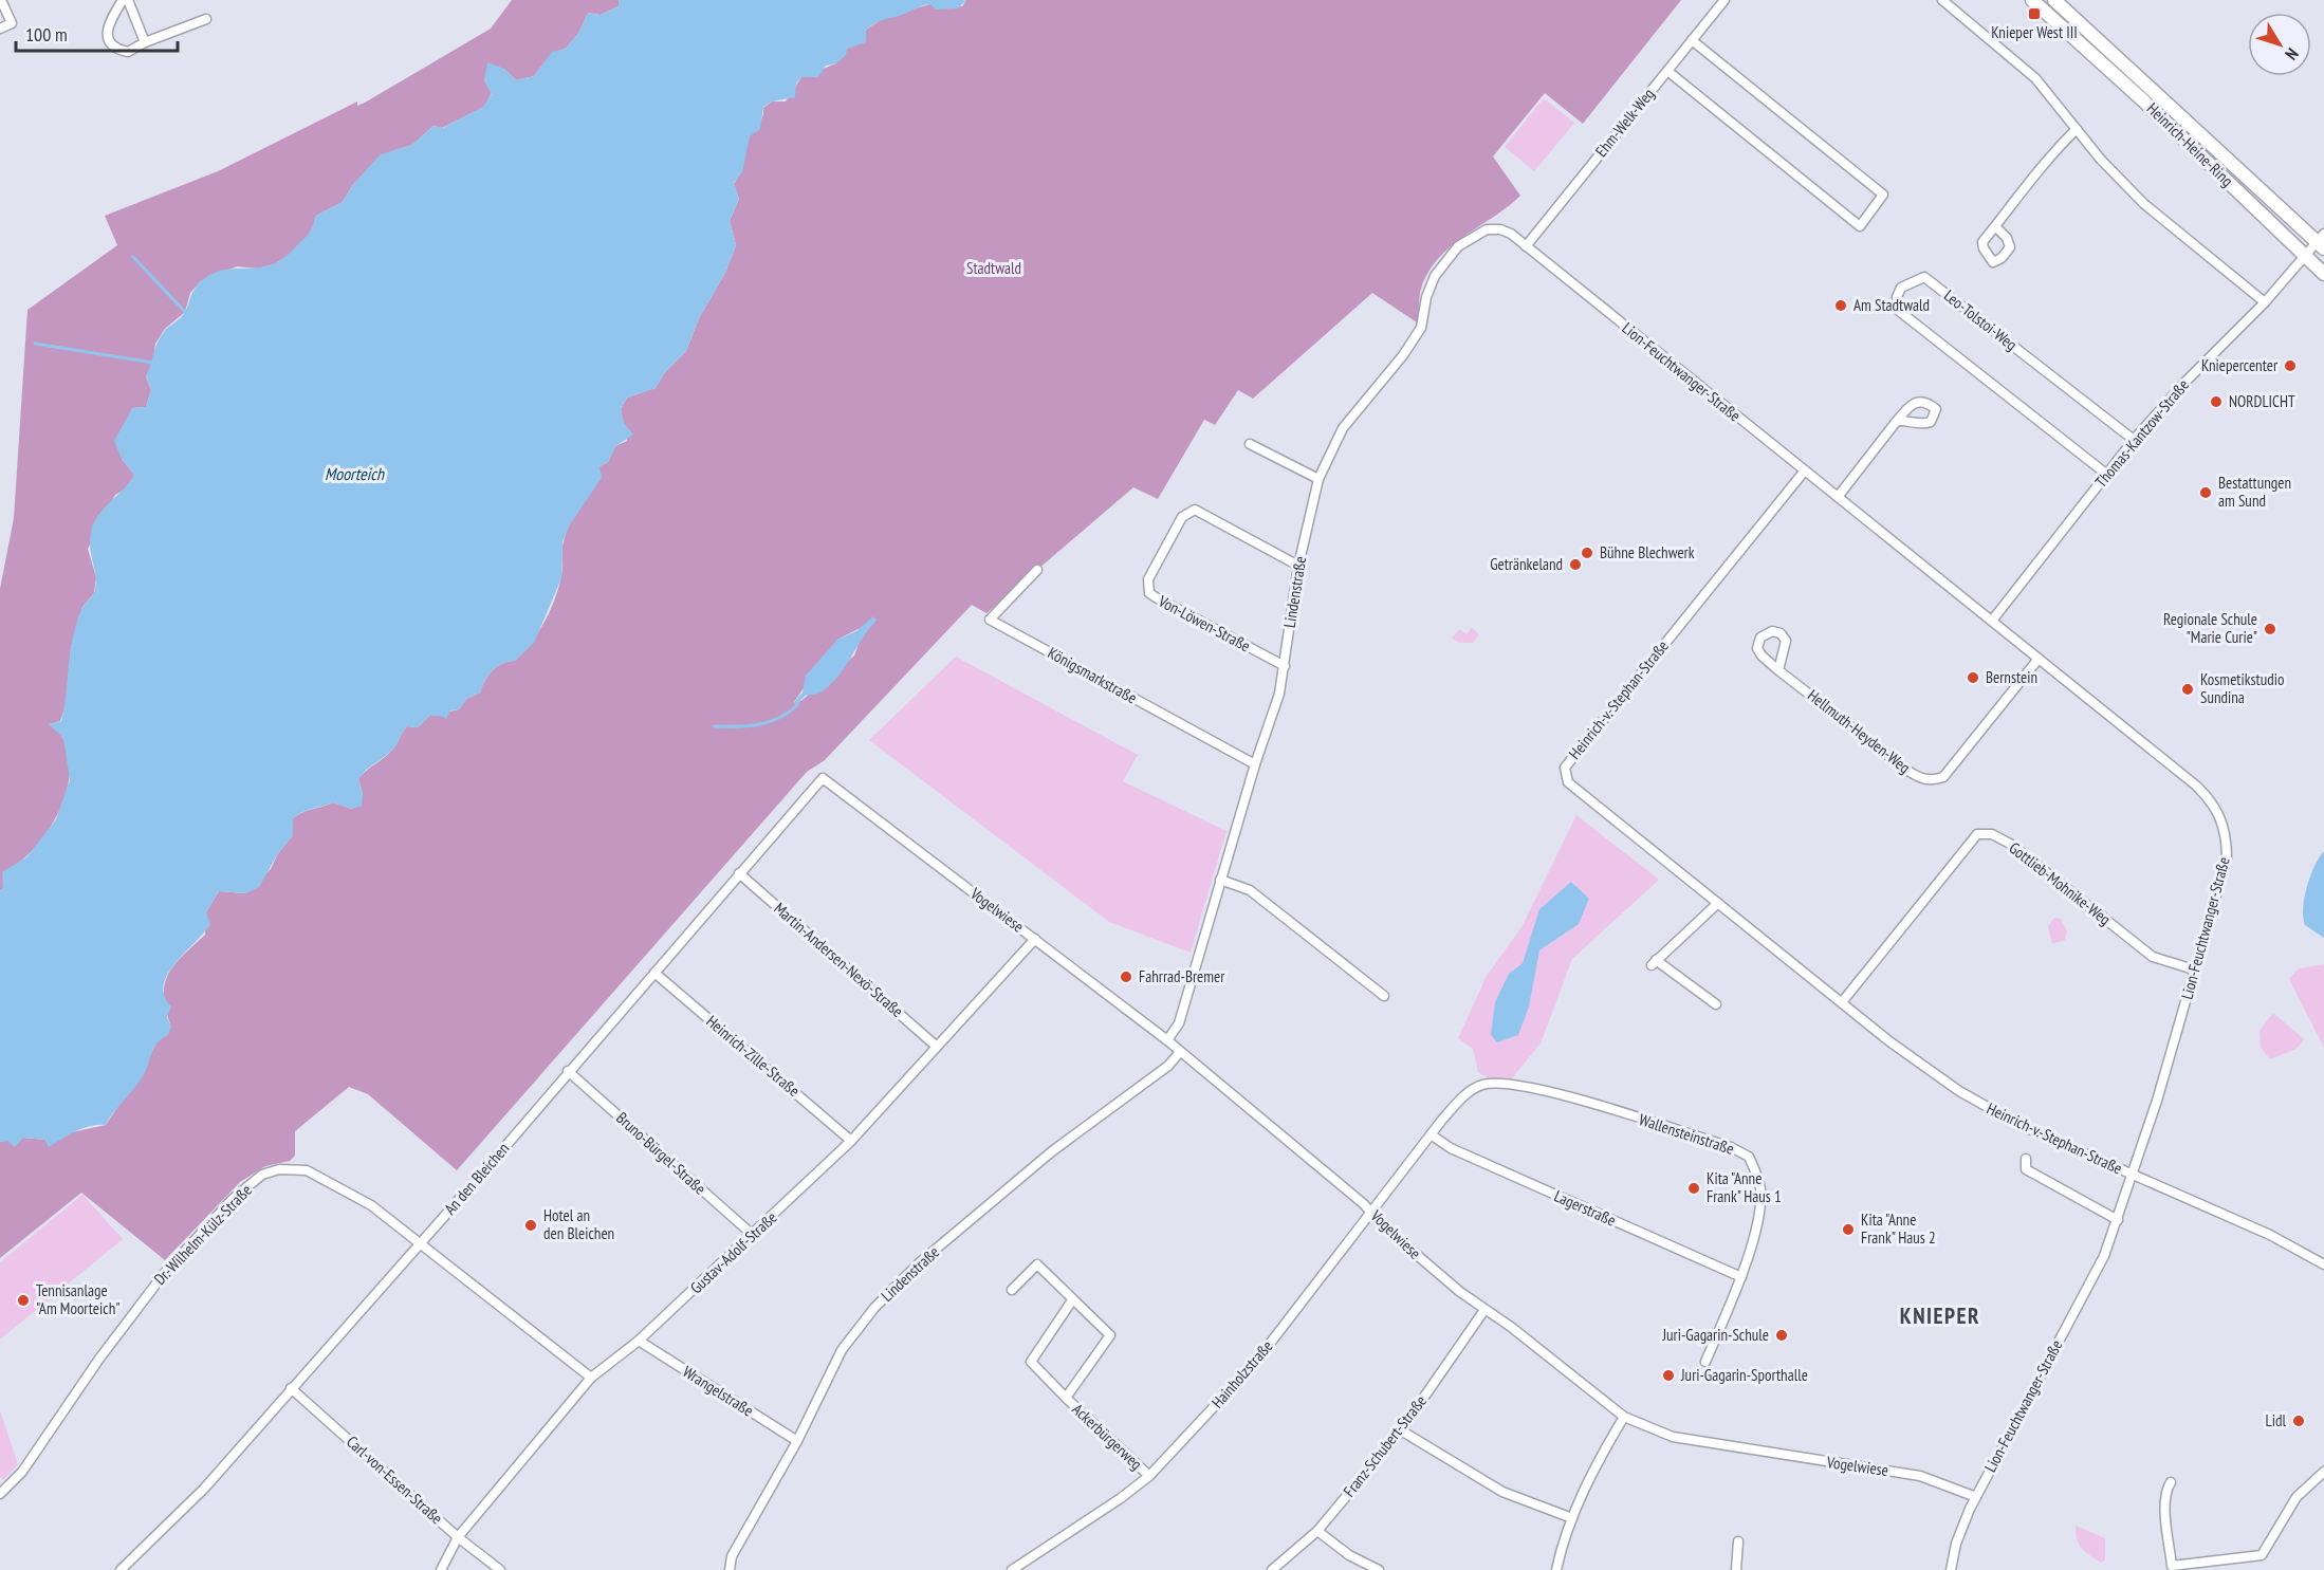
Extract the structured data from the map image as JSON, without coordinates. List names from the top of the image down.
{
  "streets": {
    "main road": ["Heinrich-Heine-Ring"],
    "street": [
      "Ehm-Welk-Weg",
      "Leo-Tolstoi-Weg",
      "Lion-Feuchtwanger-Straße",
      "Thomas-Kantzow-Straße",
      "Lindenstraße",
      "Von-Löwen-Straße",
      "Königsmarkstraße",
      "Heinrich-v.-Stephan-Straße",
      "Hellmuth-Heyden-Weg",
      "Gottlieb-Mohnike-Weg",
      "Vogelwiese",
      "Martin-Andersen-Nexö-Straße",
      "Heinrich-Zille-Straße",
      "Wallensteinstraße",
      "Bruno-Bürgel-Straße",
      "An den Bleichen",
      "Lagerstraße",
      "Dr.-Wilhelm-Külz-Straße",
      "Gustav-Adolf-Straße",
      "Hainholzstraße",
      "Wrangelstraße",
      "Ackerbürgerweg",
      "Franz-Schubert-Straße",
      "Carl-von-Essen-Straße"
    ]
  },
  "crossings": [
    ["Ehm-Welk-Weg", "Lion-Feuchtwanger-Straße"],
    ["Ehm-Welk-Weg", "Lindenstraße"],
    ["Heinrich-Heine-Ring", "Thomas-Kantzow-Straße"],
    ["Leo-Tolstoi-Weg", "Thomas-Kantzow-Straße"],
    ["Lion-Feuchtwanger-Straße", "Thomas-Kantzow-Straße"],
    ["Lion-Feuchtwanger-Straße", "Lindenstraße"],
    ["Lion-Feuchtwanger-Straße", "Heinrich-v.-Stephan-Straße"],
    ["Lion-Feuchtwanger-Straße", "Hellmuth-Heyden-Weg"],
    ["Lion-Feuchtwanger-Straße", "Gottlieb-Mohnike-Weg"],
    ["Lion-Feuchtwanger-Straße", "Vogelwiese"],
    ["Lindenstraße", "Von-Löwen-Straße"],
    ["Lindenstraße", "Königsmarkstraße"],
    ["Lindenstraße", "Vogelwiese"],
    ["Lindenstraße", "Wrangelstraße"],
    ["Heinrich-v.-Stephan-Straße", "Gottlieb-Mohnike-Weg"],
    ["Vogelwiese", "An den Bleichen"],
    ["Vogelwiese", "Gustav-Adolf-Straße"],
    ["Vogelwiese", "Hainholzstraße"],
    ["Vogelwiese", "Franz-Schubert-Straße"],
    ["Martin-Andersen-Nexö-Straße", "An den Bleichen"],
    ["Martin-Andersen-Nexö-Straße", "Gustav-Adolf-Straße"],
    ["Heinrich-Zille-Straße", "An den Bleichen"],
    ["Heinrich-Zille-Straße", "Gustav-Adolf-Straße"],
    ["Wallensteinstraße", "Lagerstraße"],
    ["Wallensteinstraße", "Hainholzstraße"],
    ["Bruno-Bürgel-Straße", "An den Bleichen"],
    ["Bruno-Bürgel-Straße", "Gustav-Adolf-Straße"],
    ["An den Bleichen", "Dr.-Wilhelm-Külz-Straße"],
    ["An den Bleichen", "Carl-von-Essen-Straße"],
    ["Lagerstraße", "Hainholzstraße"],
    ["Dr.-Wilhelm-Külz-Straße", "Gustav-Adolf-Straße"],
    ["Gustav-Adolf-Straße", "Wrangelstraße"],
    ["Gustav-Adolf-Straße", "Carl-von-Essen-Straße"],
    ["Hainholzstraße", "Ackerbürgerweg"]
  ],
  "districts": ["KNIEPER"],
  "water": ["Moorteich"],
  "parks": ["Stadtwald"],
  "places": {
    "transit": ["Knieper West III"],
    "other": [
      "Am Stadtwald",
      "Kniepercenter",
      "NORDLICHT",
      "Bestattungen am Sund",
      "Bühne Blechwerk",
      "Getränkeland",
      "Regionale Schule \"Marie Curie\"",
      "Bernstein",
      "Kosmetikstudio Sundina",
      "Fahrrad-Bremer",
      "Kita \"Anne Frank\" Haus 1",
      "Hotel an den Bleichen",
      "Kita \"Anne Frank\" Haus 2",
      "Tennisanlage \"Am Moorteich\"",
      "Juri-Gagarin-Schule",
      "Juri-Gagarin-Sporthalle",
      "Lidl"
    ]
  },
  "scale_bar": "100 m",
  "north": "bottom right"
}
